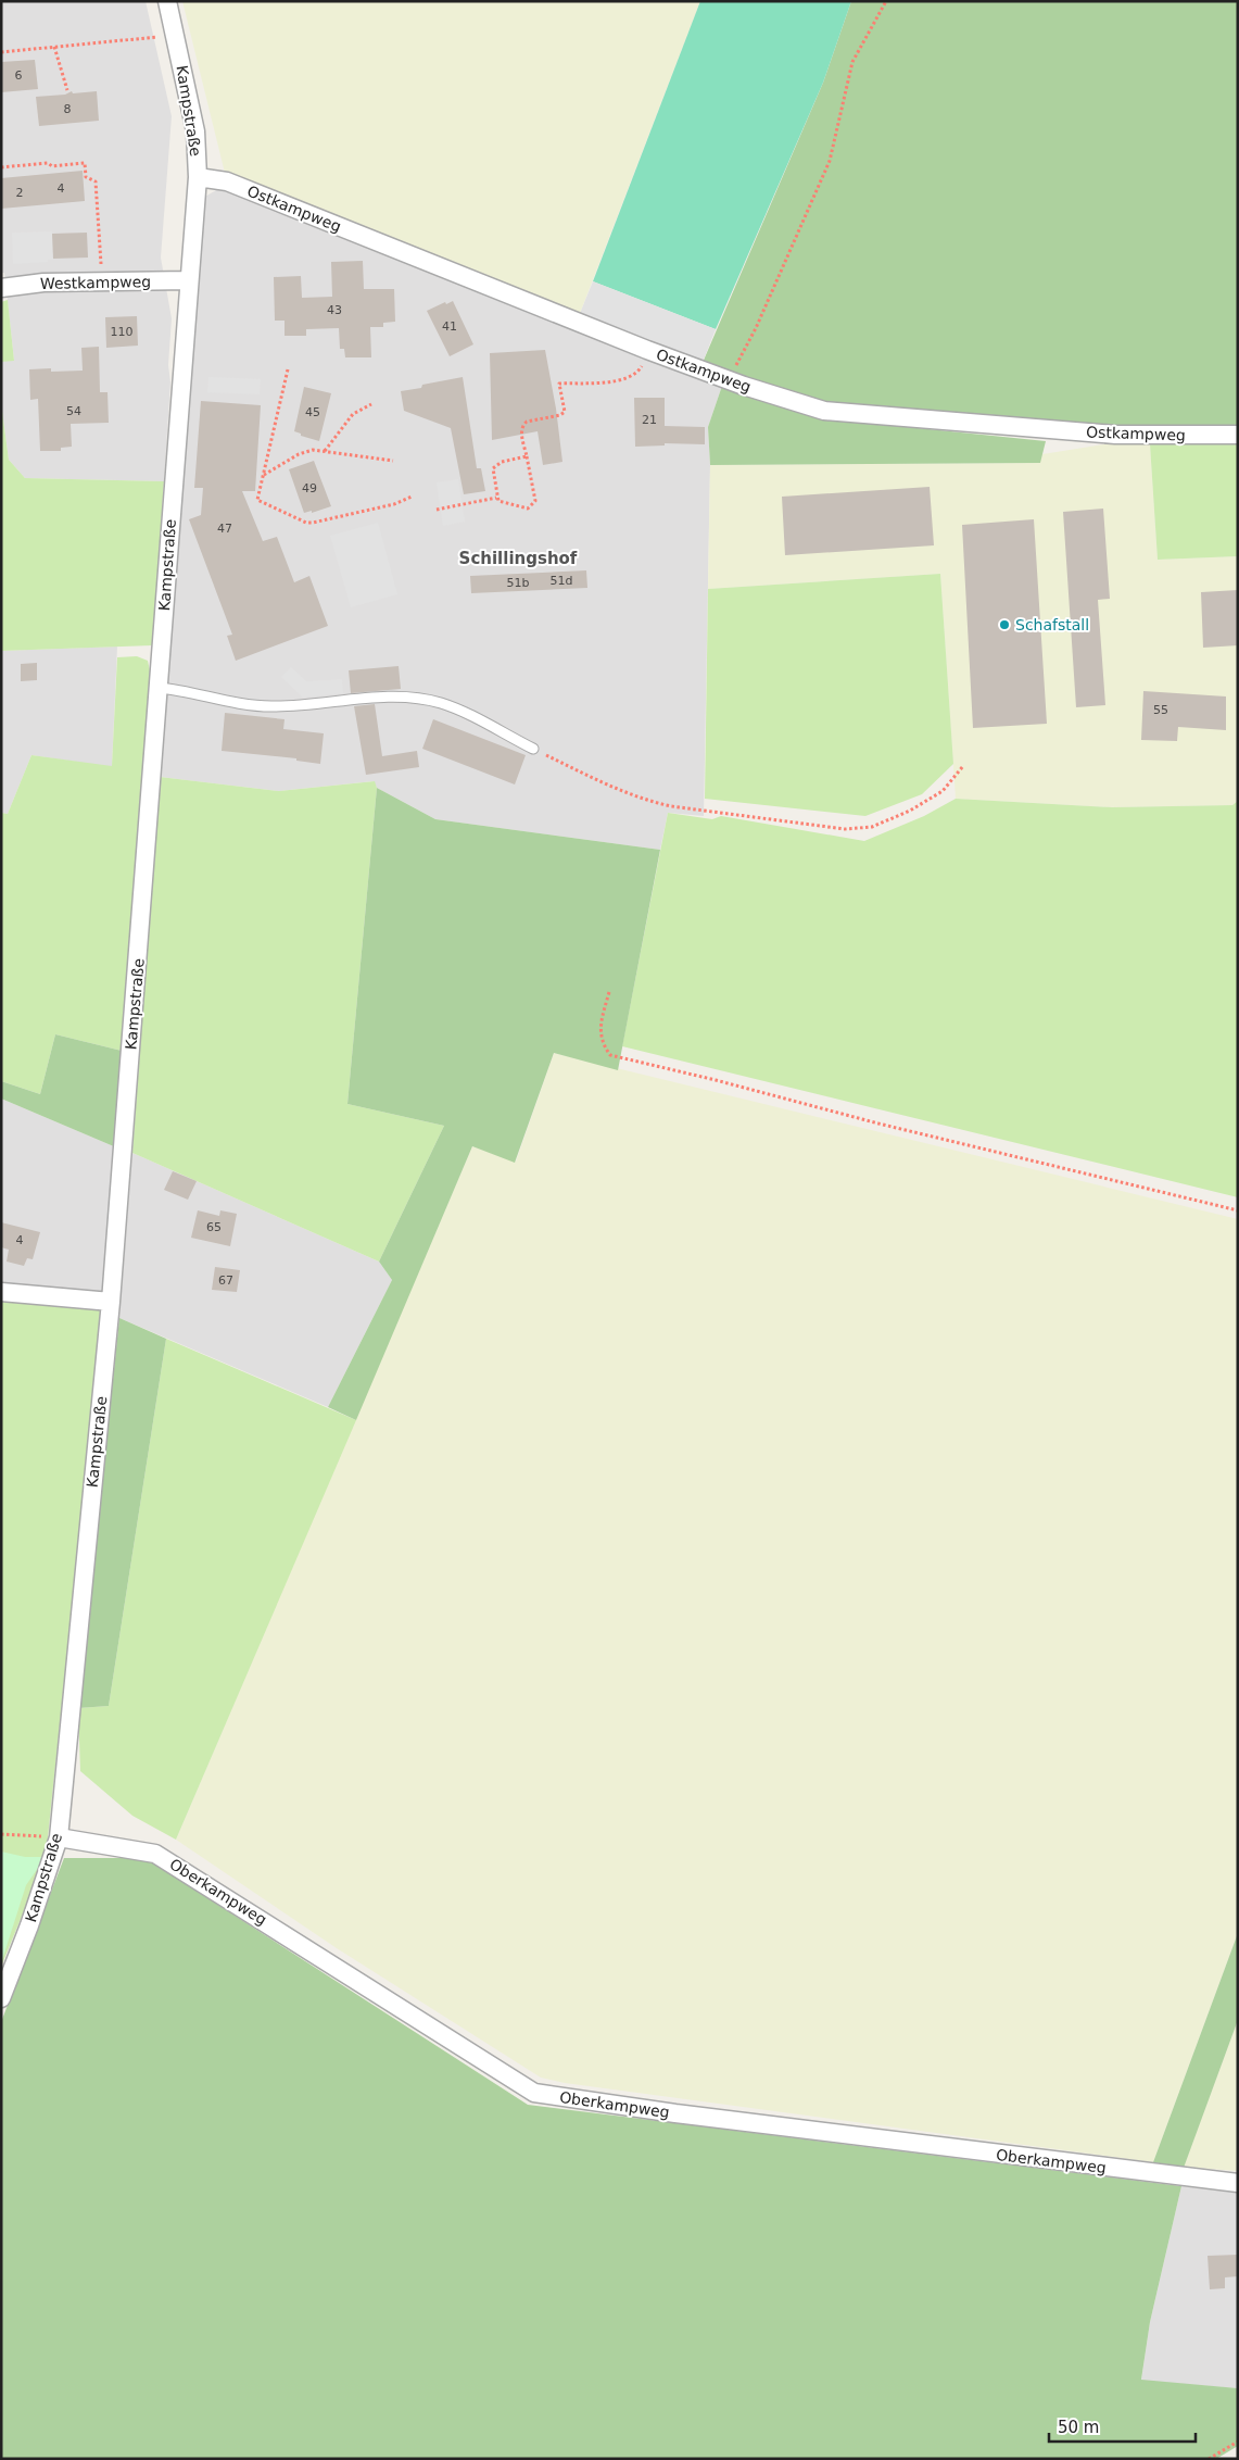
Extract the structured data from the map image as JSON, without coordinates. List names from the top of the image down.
{
  "streets": {
    "street": [
      "Kampstraße",
      "Ostkampweg",
      "Westkampweg",
      "Oberkampweg"
    ]
  },
  "crossings": [
    ["Kampstraße", "Ostkampweg"],
    ["Kampstraße", "Westkampweg"],
    ["Kampstraße", "Oberkampweg"]
  ],
  "districts": ["Schillingshof"],
  "places": ["Schafstall"],
  "house_numbers": [
    "6",
    "8",
    "4",
    "2",
    "43",
    "41",
    "110",
    "54",
    "45",
    "21",
    "49",
    "47",
    "51d",
    "51b",
    "55",
    "65",
    "4",
    "67"
  ],
  "scale_bar": "50 m"
}
